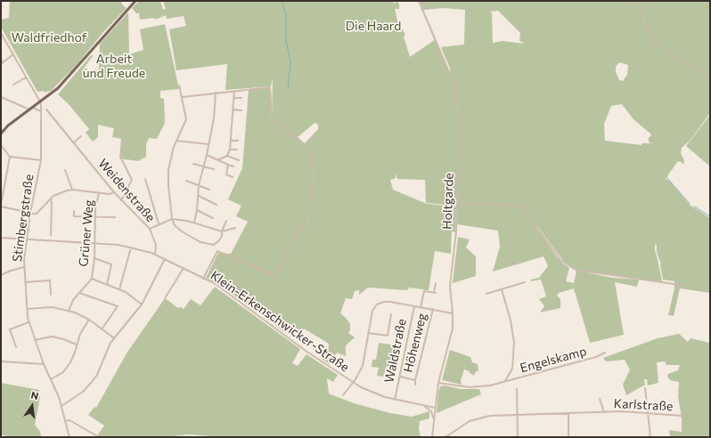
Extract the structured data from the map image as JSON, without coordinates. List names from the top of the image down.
{
  "streets": {
    "street": [
      "Weidenstraße",
      "Holtgarde",
      "Stimbergstraße",
      "Grüner Weg",
      "Klein-Erkenschwicker-Straße",
      "Höhenweg",
      "Waldstraße",
      "Engelskamp",
      "Karlstraße"
    ]
  },
  "crossings": [
    ["Weidenstraße", "Klein-Erkenschwicker-Straße"],
    ["Holtgarde", "Klein-Erkenschwicker-Straße"],
    ["Holtgarde", "Engelskamp"],
    ["Stimbergstraße", "Klein-Erkenschwicker-Straße"],
    ["Grüner Weg", "Klein-Erkenschwicker-Straße"],
    ["Klein-Erkenschwicker-Straße", "Waldstraße"],
    ["Höhenweg", "Waldstraße"]
  ],
  "parks": ["Die Haard", "Waldfriedhof", "Arbeit und Freude"],
  "north": "top"
}
